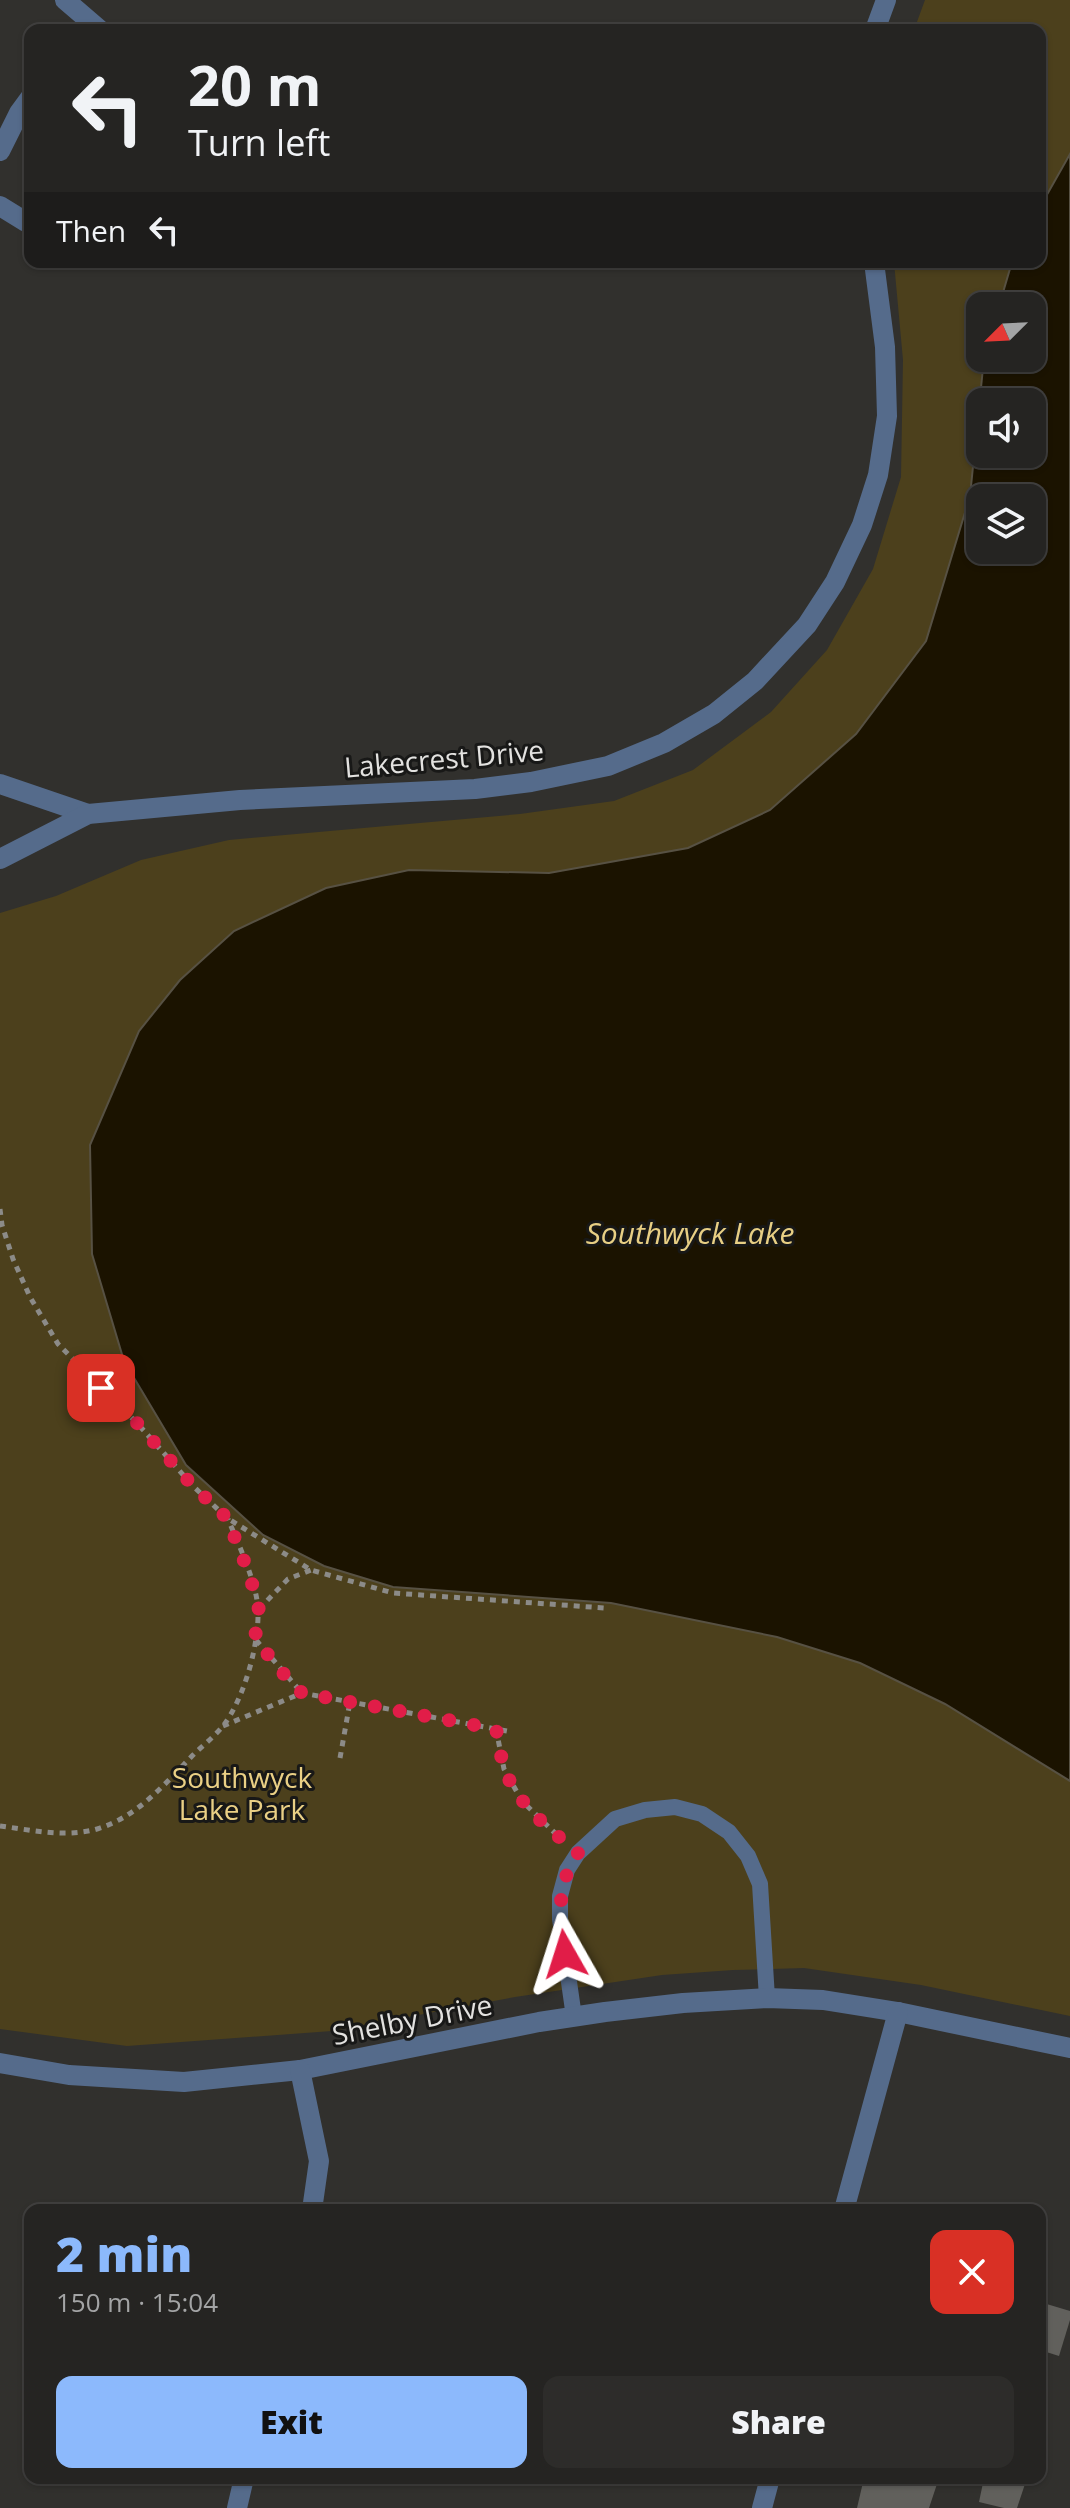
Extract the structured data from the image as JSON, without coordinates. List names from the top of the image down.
{
  "streets": {
    "street": ["Lakecrest Drive", "Shelby Drive"]
  },
  "water": ["Southwyck Lake"],
  "parks": ["Southwyck Lake Park"],
  "north": "bottom left",
  "page": {
    "turn": ["20 m", "Turn left"],
    "then": "Then",
    "heading": ["2 min", "150 m · 15:04"],
    "buttons": ["Exit", "Share"]
  }
}
